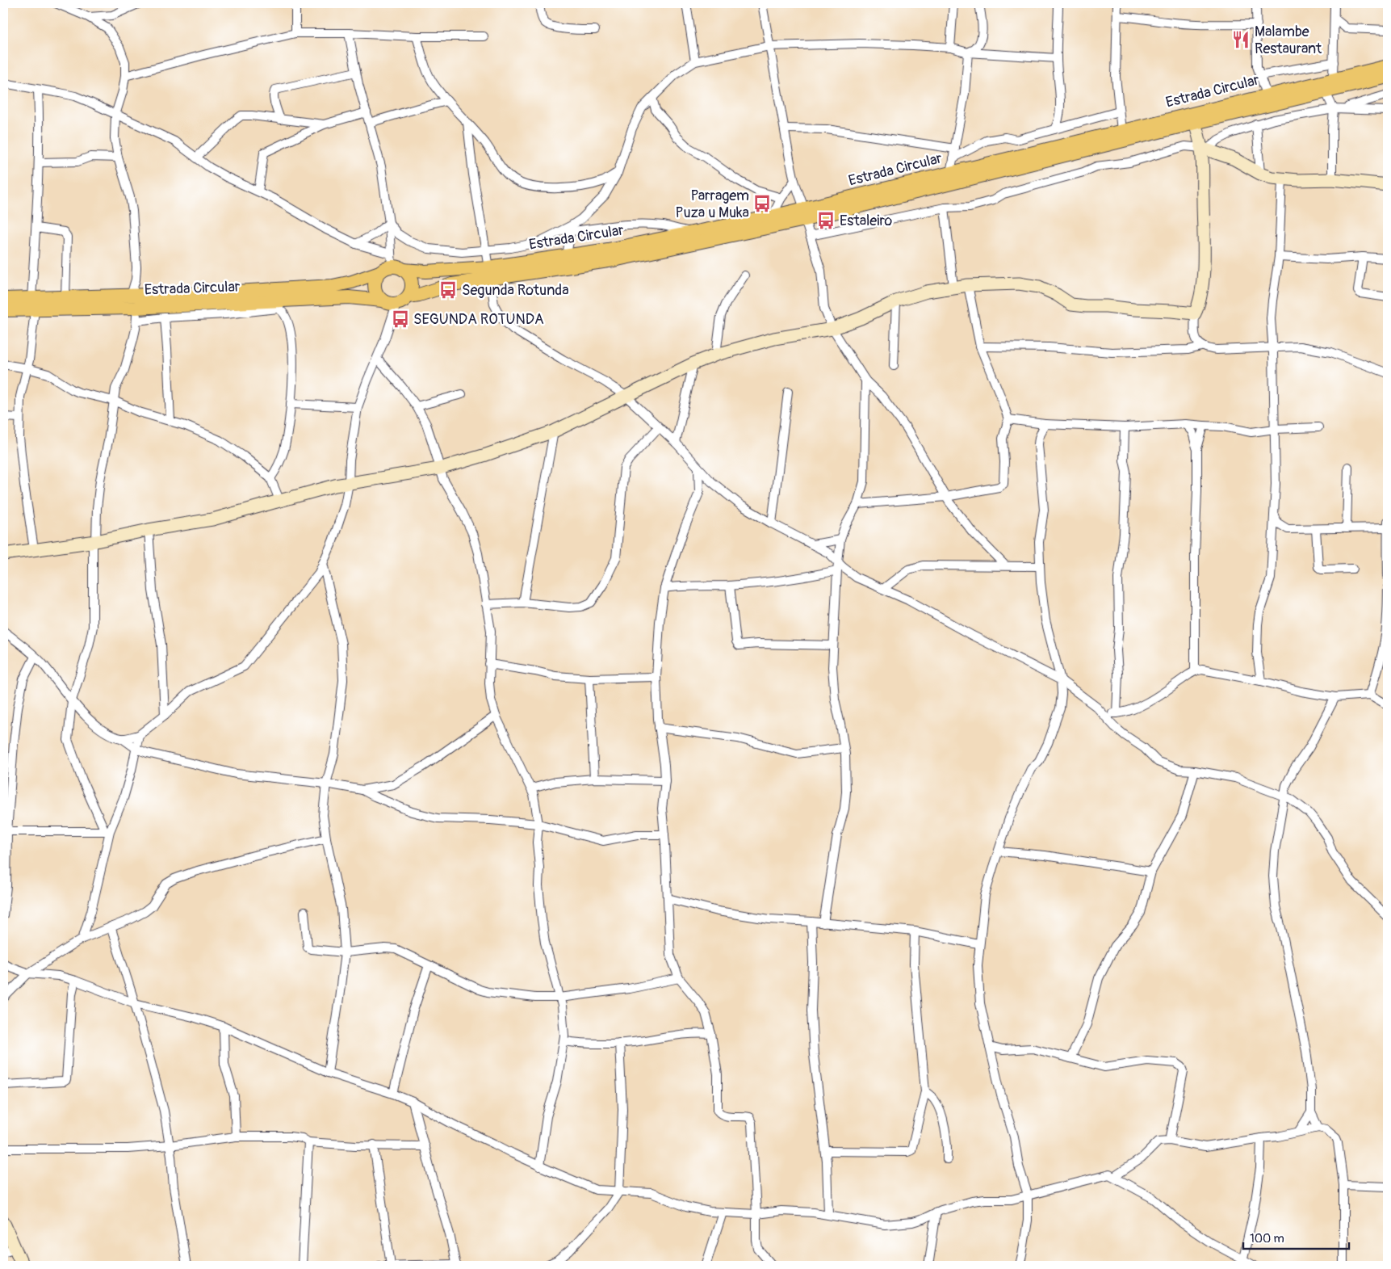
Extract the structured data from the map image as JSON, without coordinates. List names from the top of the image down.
{
  "streets": {
    "main road": ["Estrada Circular"]
  },
  "places": {
    "restaurant": ["Malambe Restaurant"],
    "bus stop": [
      "Parragem Puza u Muka",
      "Estaleiro",
      "Segunda Rotunda",
      "SEGUNDA ROTUNDA"
    ]
  },
  "scale_bar": "100 m"
}
